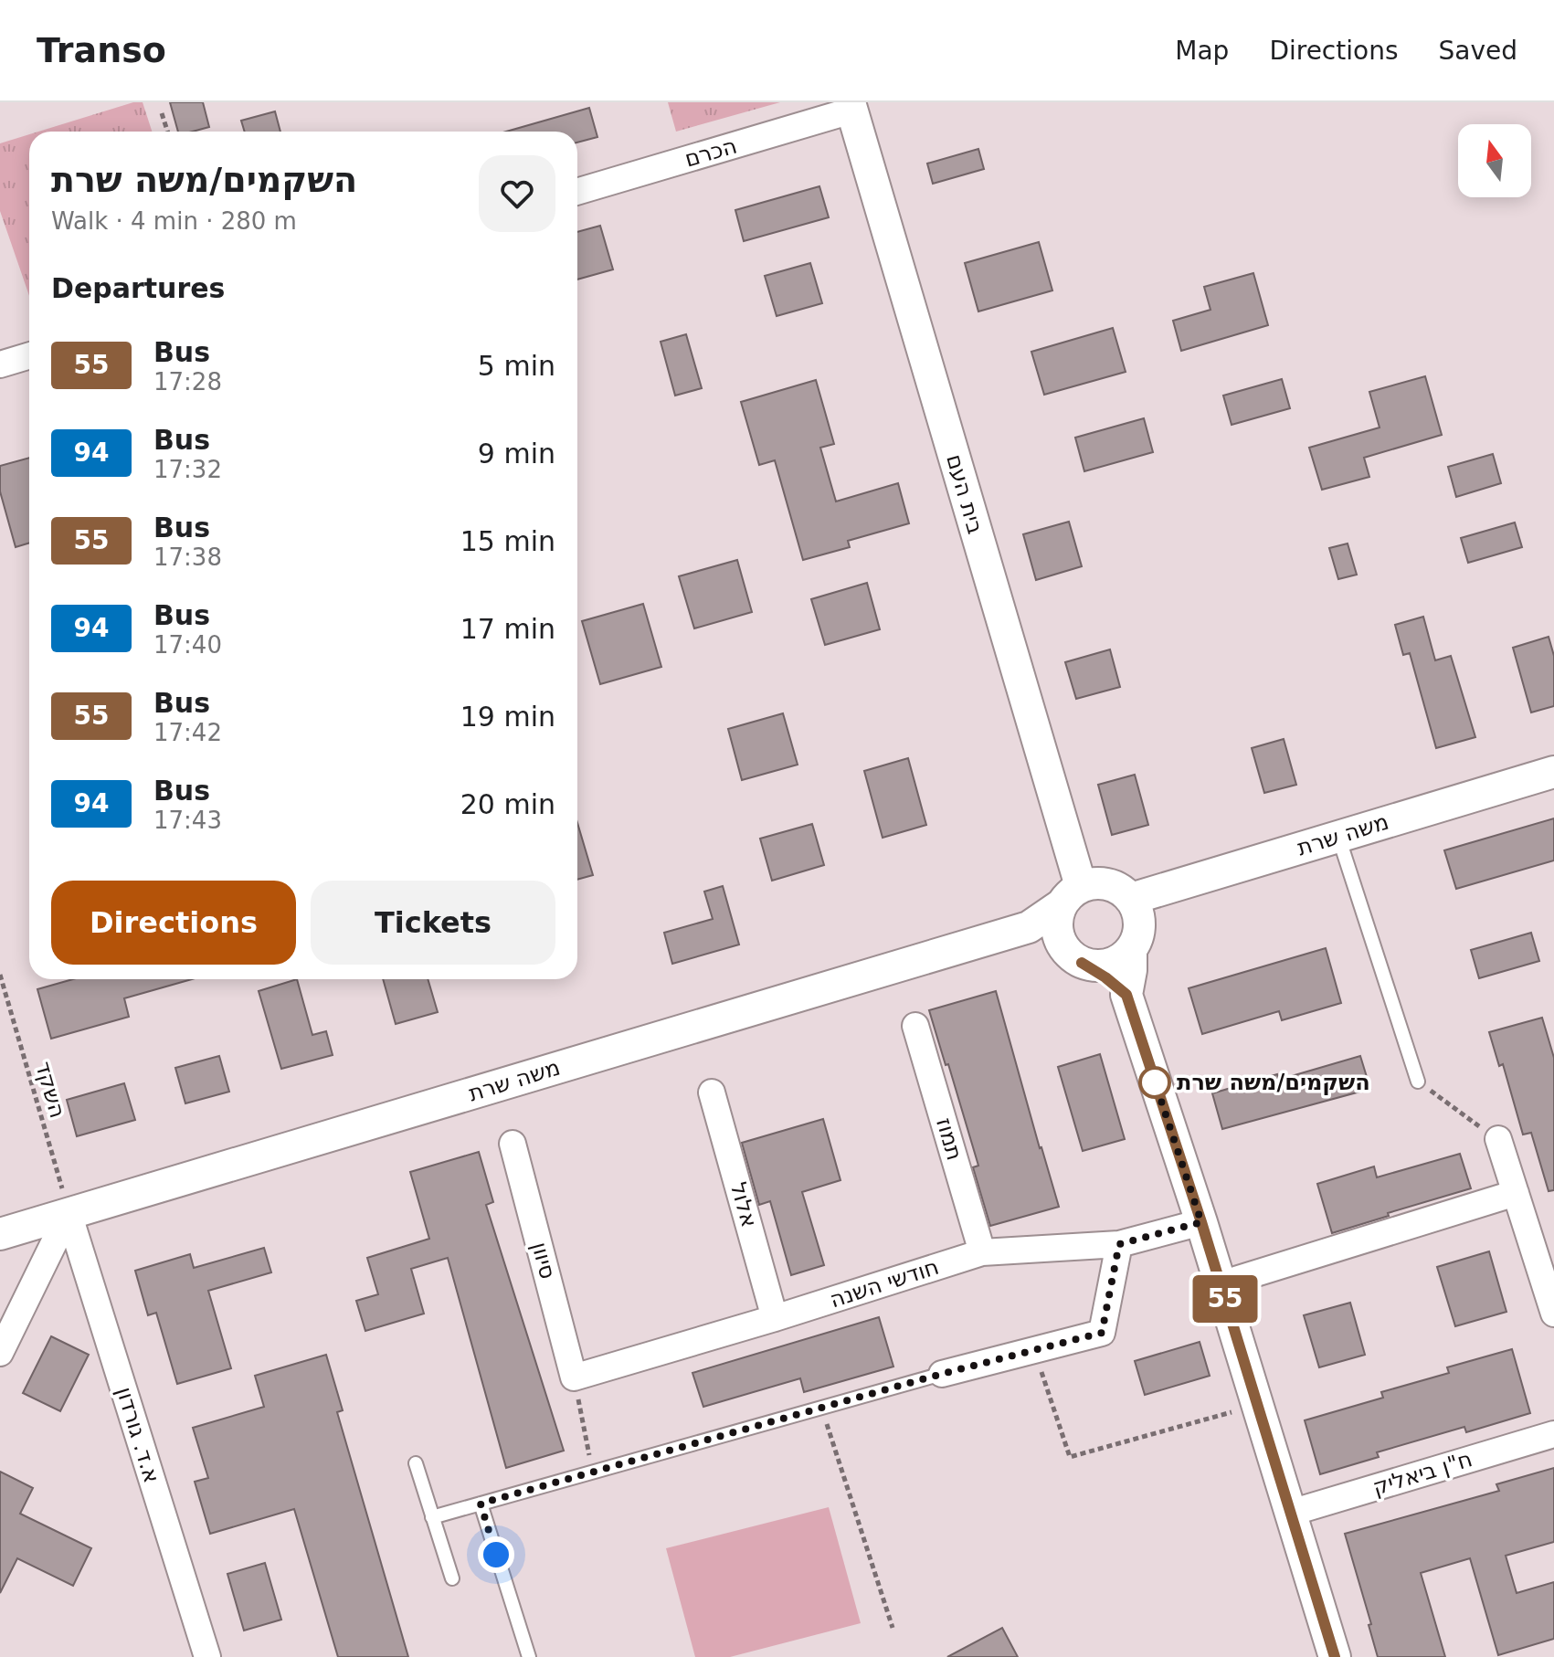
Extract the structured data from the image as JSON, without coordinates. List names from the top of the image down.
{
  "streets": {
    "street": [
      "הכרם",
      "בית העם",
      "משה שרת",
      "תמוז",
      "אלול",
      "סיוון",
      "חודשי השנה",
      "א.ד. גורדון",
      "ח\"ן ביאליק"
    ],
    "path": ["השקד"]
  },
  "crossings": [
    ["הכרם", "בית העם"],
    ["בית העם", "משה שרת"],
    ["משה שרת", "השקד"],
    ["משה שרת", "א.ד. גורדון"],
    ["השקד", "א.ד. גורדון"],
    ["תמוז", "חודשי השנה"],
    ["אלול", "חודשי השנה"],
    ["סיוון", "חודשי השנה"]
  ],
  "places": ["השקמים/משה שרת"],
  "lines": ["bus line 55"],
  "north": "top",
  "page": {
    "header": "Transo",
    "nav": ["Map", "Directions", "Saved"],
    "on_map": "55",
    "heading": [
      ["השקמים/משה שרת", "Walk · 4 min · 280 m"],
      "Departures"
    ],
    "list": [
      {
        "mark": "55",
        "name": "Bus",
        "note": "17:28",
        "value": "5 min"
      },
      {
        "mark": "94",
        "name": "Bus",
        "note": "17:32",
        "value": "9 min"
      },
      {
        "mark": "55",
        "name": "Bus",
        "note": "17:38",
        "value": "15 min"
      },
      {
        "mark": "94",
        "name": "Bus",
        "note": "17:40",
        "value": "17 min"
      },
      {
        "mark": "55",
        "name": "Bus",
        "note": "17:42",
        "value": "19 min"
      },
      {
        "mark": "94",
        "name": "Bus",
        "note": "17:43",
        "value": "20 min"
      }
    ],
    "buttons": ["Directions", "Tickets"]
  }
}
